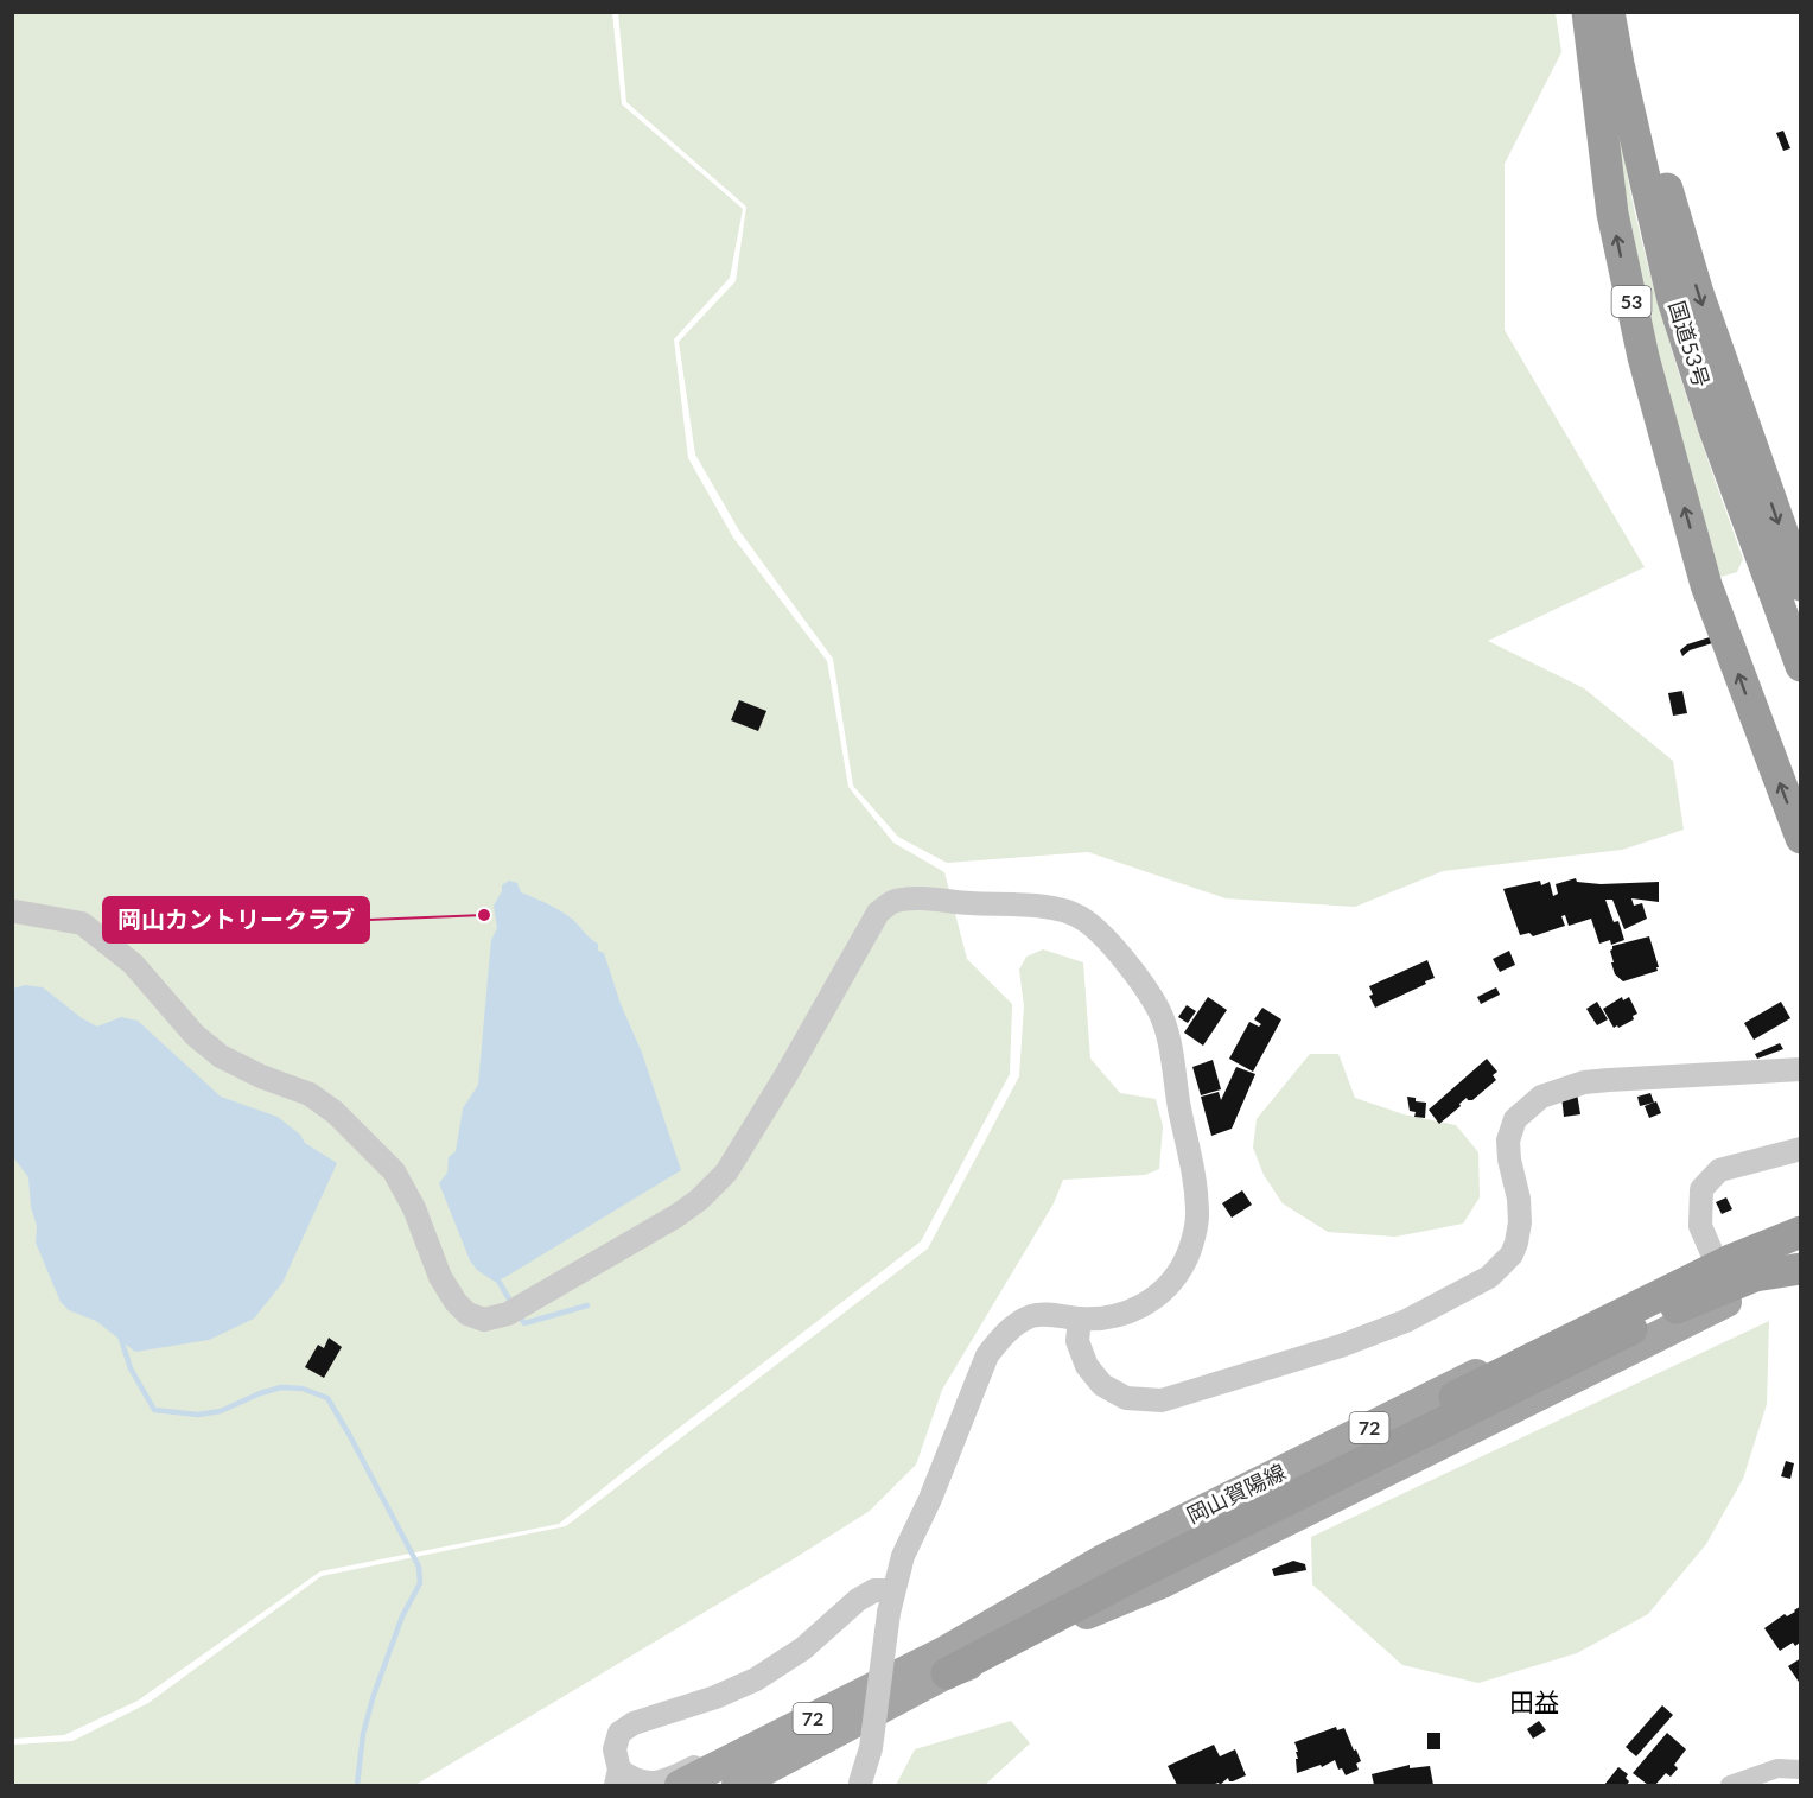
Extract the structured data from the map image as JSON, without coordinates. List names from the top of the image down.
{
  "streets": {
    "highway": ["53", "国道53号", "72"],
    "main road": ["岡山賀陽線"]
  },
  "crossings": [
    ["53", "国道53号"],
    ["72", "岡山賀陽線"]
  ],
  "districts": ["田益"],
  "places": ["岡山カントリークラブ"]
}
